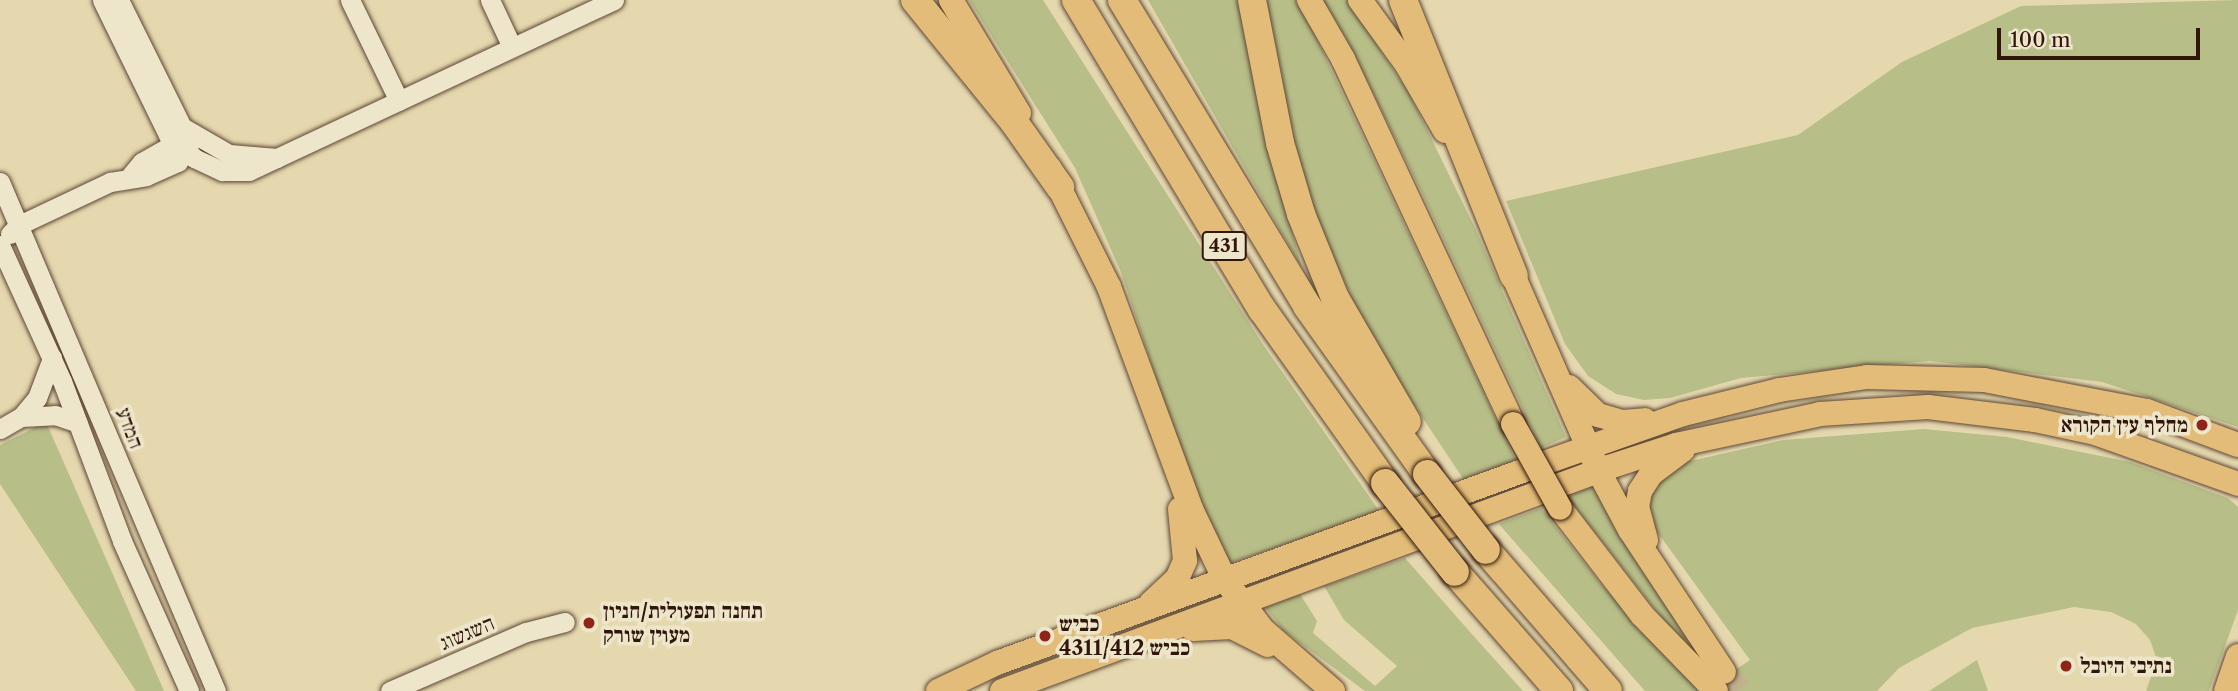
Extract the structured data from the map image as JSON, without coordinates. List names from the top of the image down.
{
  "streets": {
    "highway": ["431"],
    "street": ["המדע", "השגשוג"]
  },
  "places": [
    "מחלף עין הקורא",
    "תחנה תפעולית/חניון מעוין שורק",
    "כביש 4311/כביש 412",
    "נתיבי היובל"
  ],
  "scale_bar": "100 m"
}
